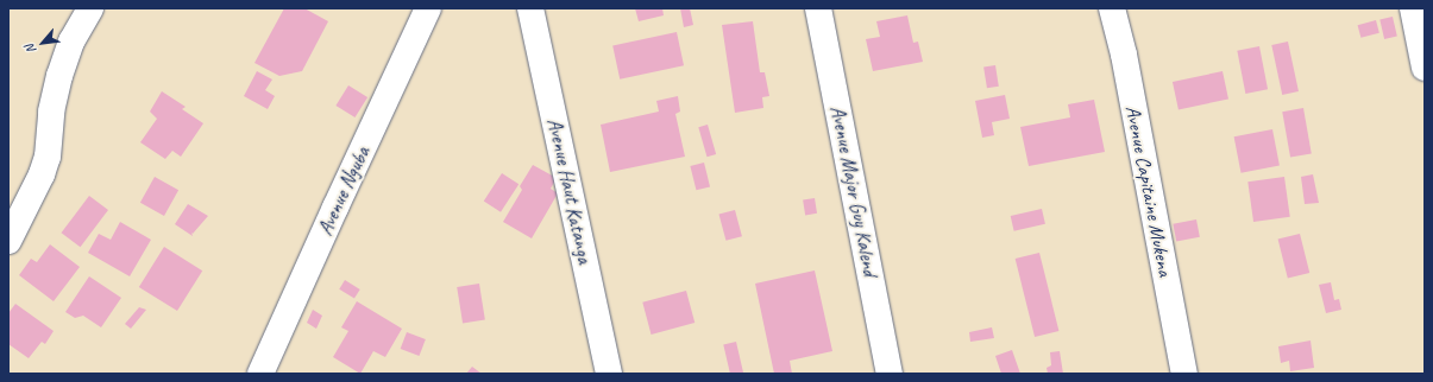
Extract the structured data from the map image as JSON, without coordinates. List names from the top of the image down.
{
  "streets": {
    "street": [
      "Avenue Nguba",
      "Avenue Haut Katanga",
      "Avenue Major Guy Kalend",
      "Avenue Capitaine Mukena"
    ]
  },
  "north": "bottom left"
}
